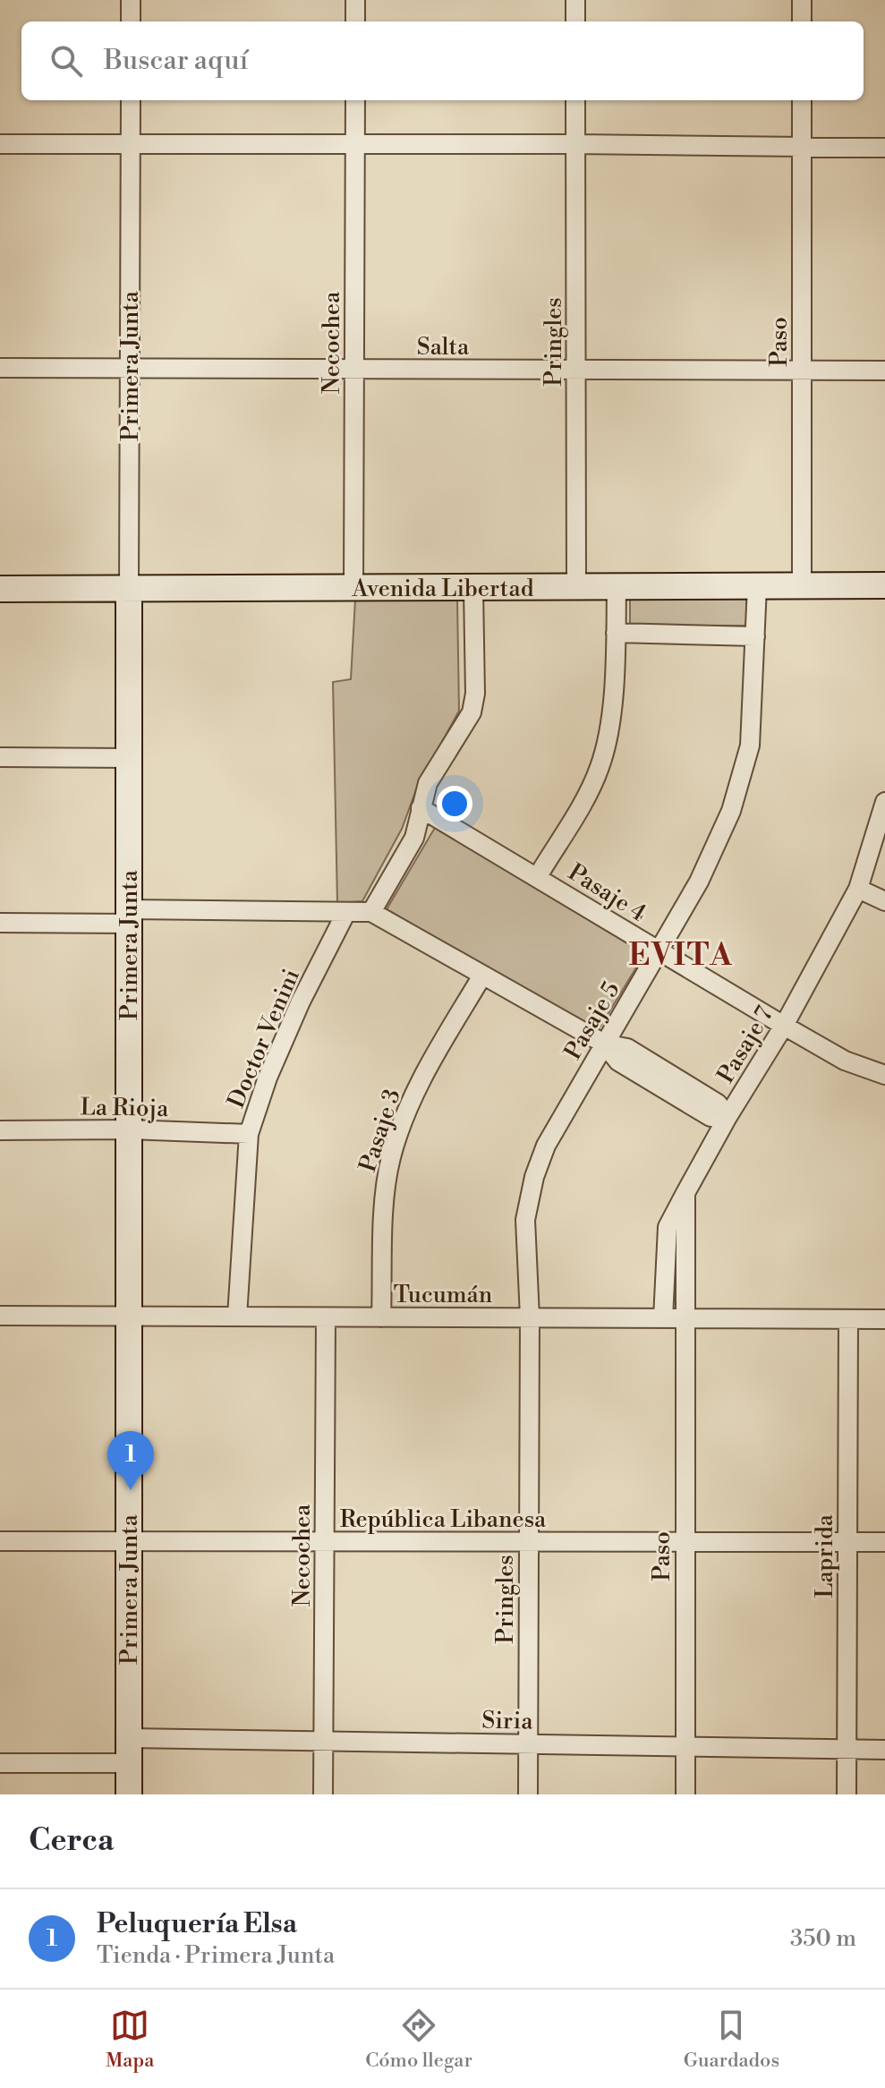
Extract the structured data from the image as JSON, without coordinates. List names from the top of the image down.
{
  "streets": {
    "main road": ["Primera Junta", "Avenida Libertad"],
    "street": [
      "Pringles",
      "Paso",
      "Necochea",
      "Salta",
      "Pasaje 4",
      "Pasaje 5",
      "Doctor Venini",
      "Pasaje 7",
      "La Rioja",
      "Pasaje 3",
      "Tucumán",
      "República Libanesa",
      "Laprida",
      "Siria"
    ]
  },
  "crossings": [
    ["Pringles", "Salta"],
    ["Pringles", "Avenida Libertad"],
    ["Pringles", "Pasaje 5"],
    ["Pringles", "Tucumán"],
    ["Pringles", "República Libanesa"],
    ["Pringles", "Siria"],
    ["Paso", "Salta"],
    ["Paso", "Avenida Libertad"],
    ["Paso", "Pasaje 7"],
    ["Paso", "Tucumán"],
    ["Paso", "República Libanesa"],
    ["Paso", "Siria"],
    ["Necochea", "Salta"],
    ["Necochea", "Avenida Libertad"],
    ["Necochea", "Tucumán"],
    ["Necochea", "República Libanesa"],
    ["Necochea", "Siria"],
    ["Salta", "Primera Junta"],
    ["Primera Junta", "Avenida Libertad"],
    ["Primera Junta", "La Rioja"],
    ["Primera Junta", "Tucumán"],
    ["Primera Junta", "República Libanesa"],
    ["Primera Junta", "Siria"],
    ["Avenida Libertad", "Pasaje 5"],
    ["Pasaje 4", "Pasaje 5"],
    ["Pasaje 4", "Pasaje 7"],
    ["Pasaje 5", "Tucumán"],
    ["Doctor Venini", "La Rioja"],
    ["Doctor Venini", "Tucumán"],
    ["Pasaje 7", "Tucumán"],
    ["Pasaje 3", "Tucumán"],
    ["Tucumán", "Laprida"],
    ["República Libanesa", "Laprida"],
    ["Laprida", "Siria"]
  ],
  "districts": ["EVITA"],
  "page": {
    "search": "Buscar aquí",
    "pins": "1",
    "heading": "Cerca",
    "list": [
      {
        "mark": "1",
        "name": "Peluquería Elsa",
        "note": "Tienda · Primera Junta",
        "value": "350 m"
      }
    ],
    "nav": ["Mapa", "Cómo llegar", "Guardados"]
  }
}
